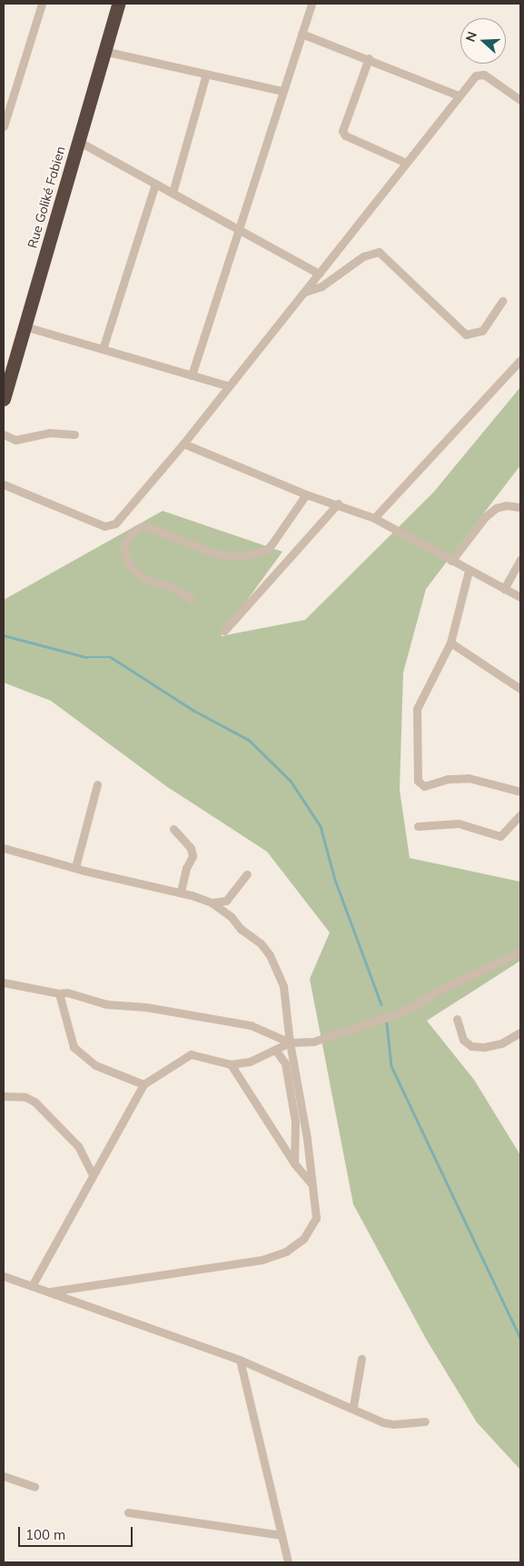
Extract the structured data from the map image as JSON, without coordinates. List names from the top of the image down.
{
  "streets": {
    "highway": ["Rue Goliké Fabien"]
  },
  "scale_bar": "100 m",
  "north": "left"
}
